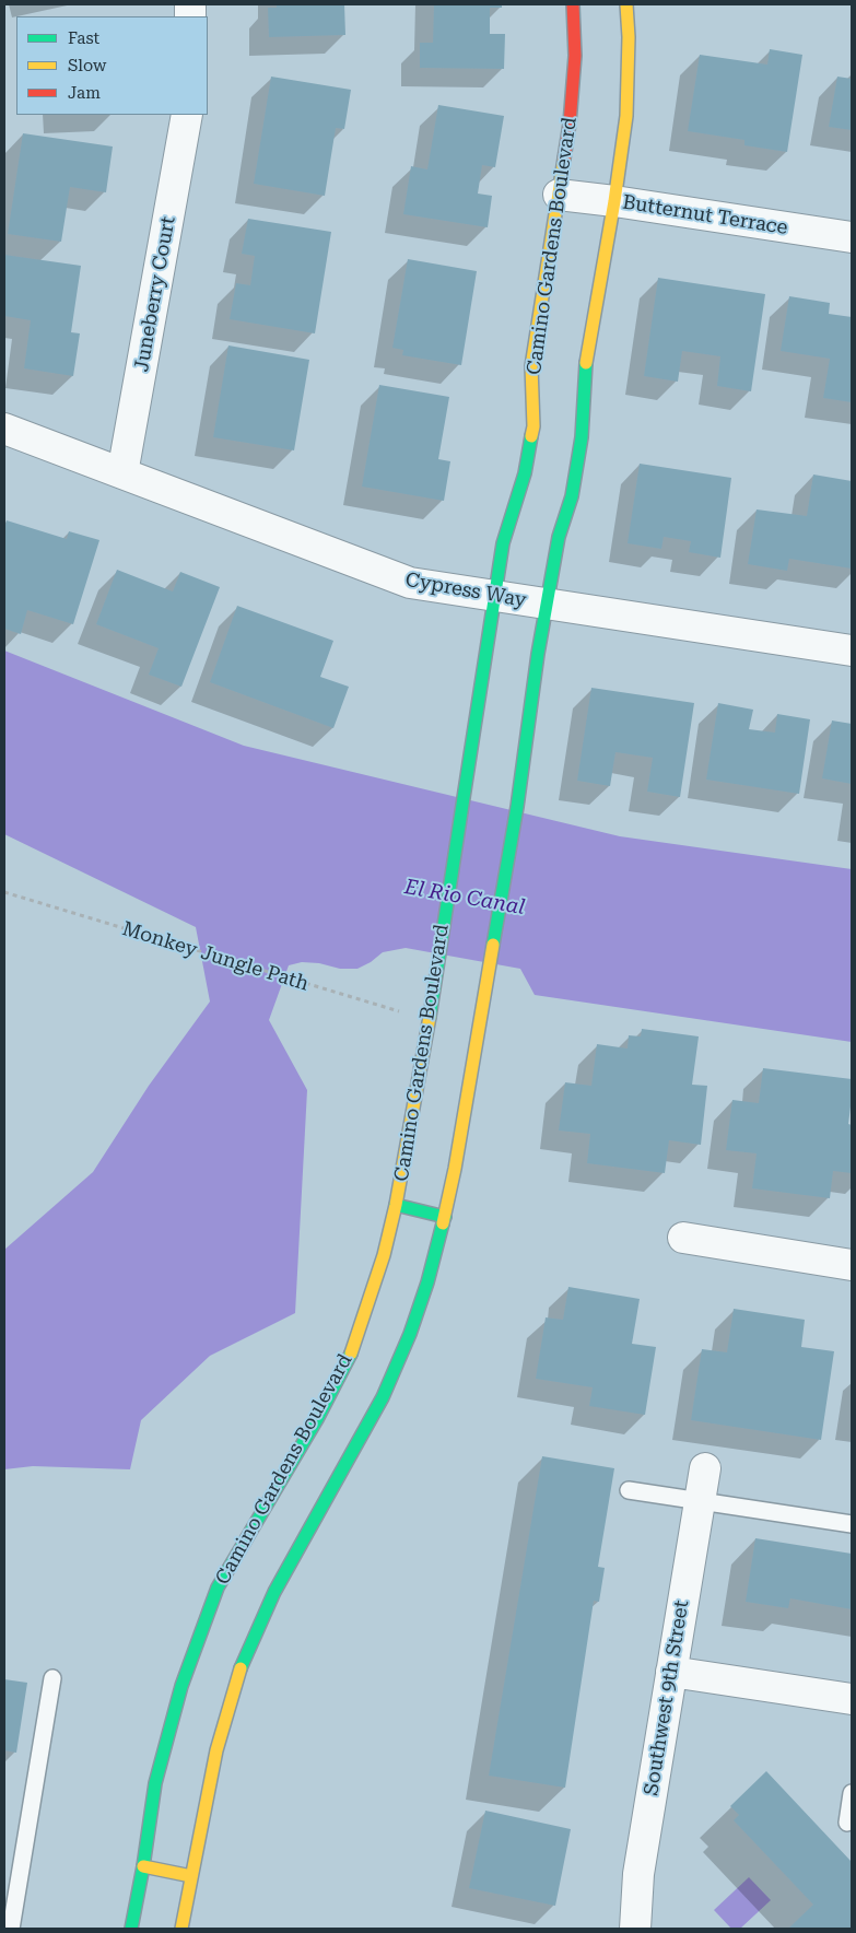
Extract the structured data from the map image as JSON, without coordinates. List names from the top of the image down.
{
  "streets": {
    "street": [
      "Butternut Terrace",
      "Camino Gardens Boulevard",
      "Juneberry Court",
      "Cypress Way",
      "Southwest 9th Street"
    ],
    "path": ["Monkey Jungle Path"]
  },
  "crossings": [
    ["Butternut Terrace", "Camino Gardens Boulevard"],
    ["Camino Gardens Boulevard", "Cypress Way"],
    ["Camino Gardens Boulevard", "Monkey Jungle Path"],
    ["Juneberry Court", "Cypress Way"]
  ],
  "water": ["El Rio Canal"],
  "legend": ["Fast", "Slow", "Jam"]
}
